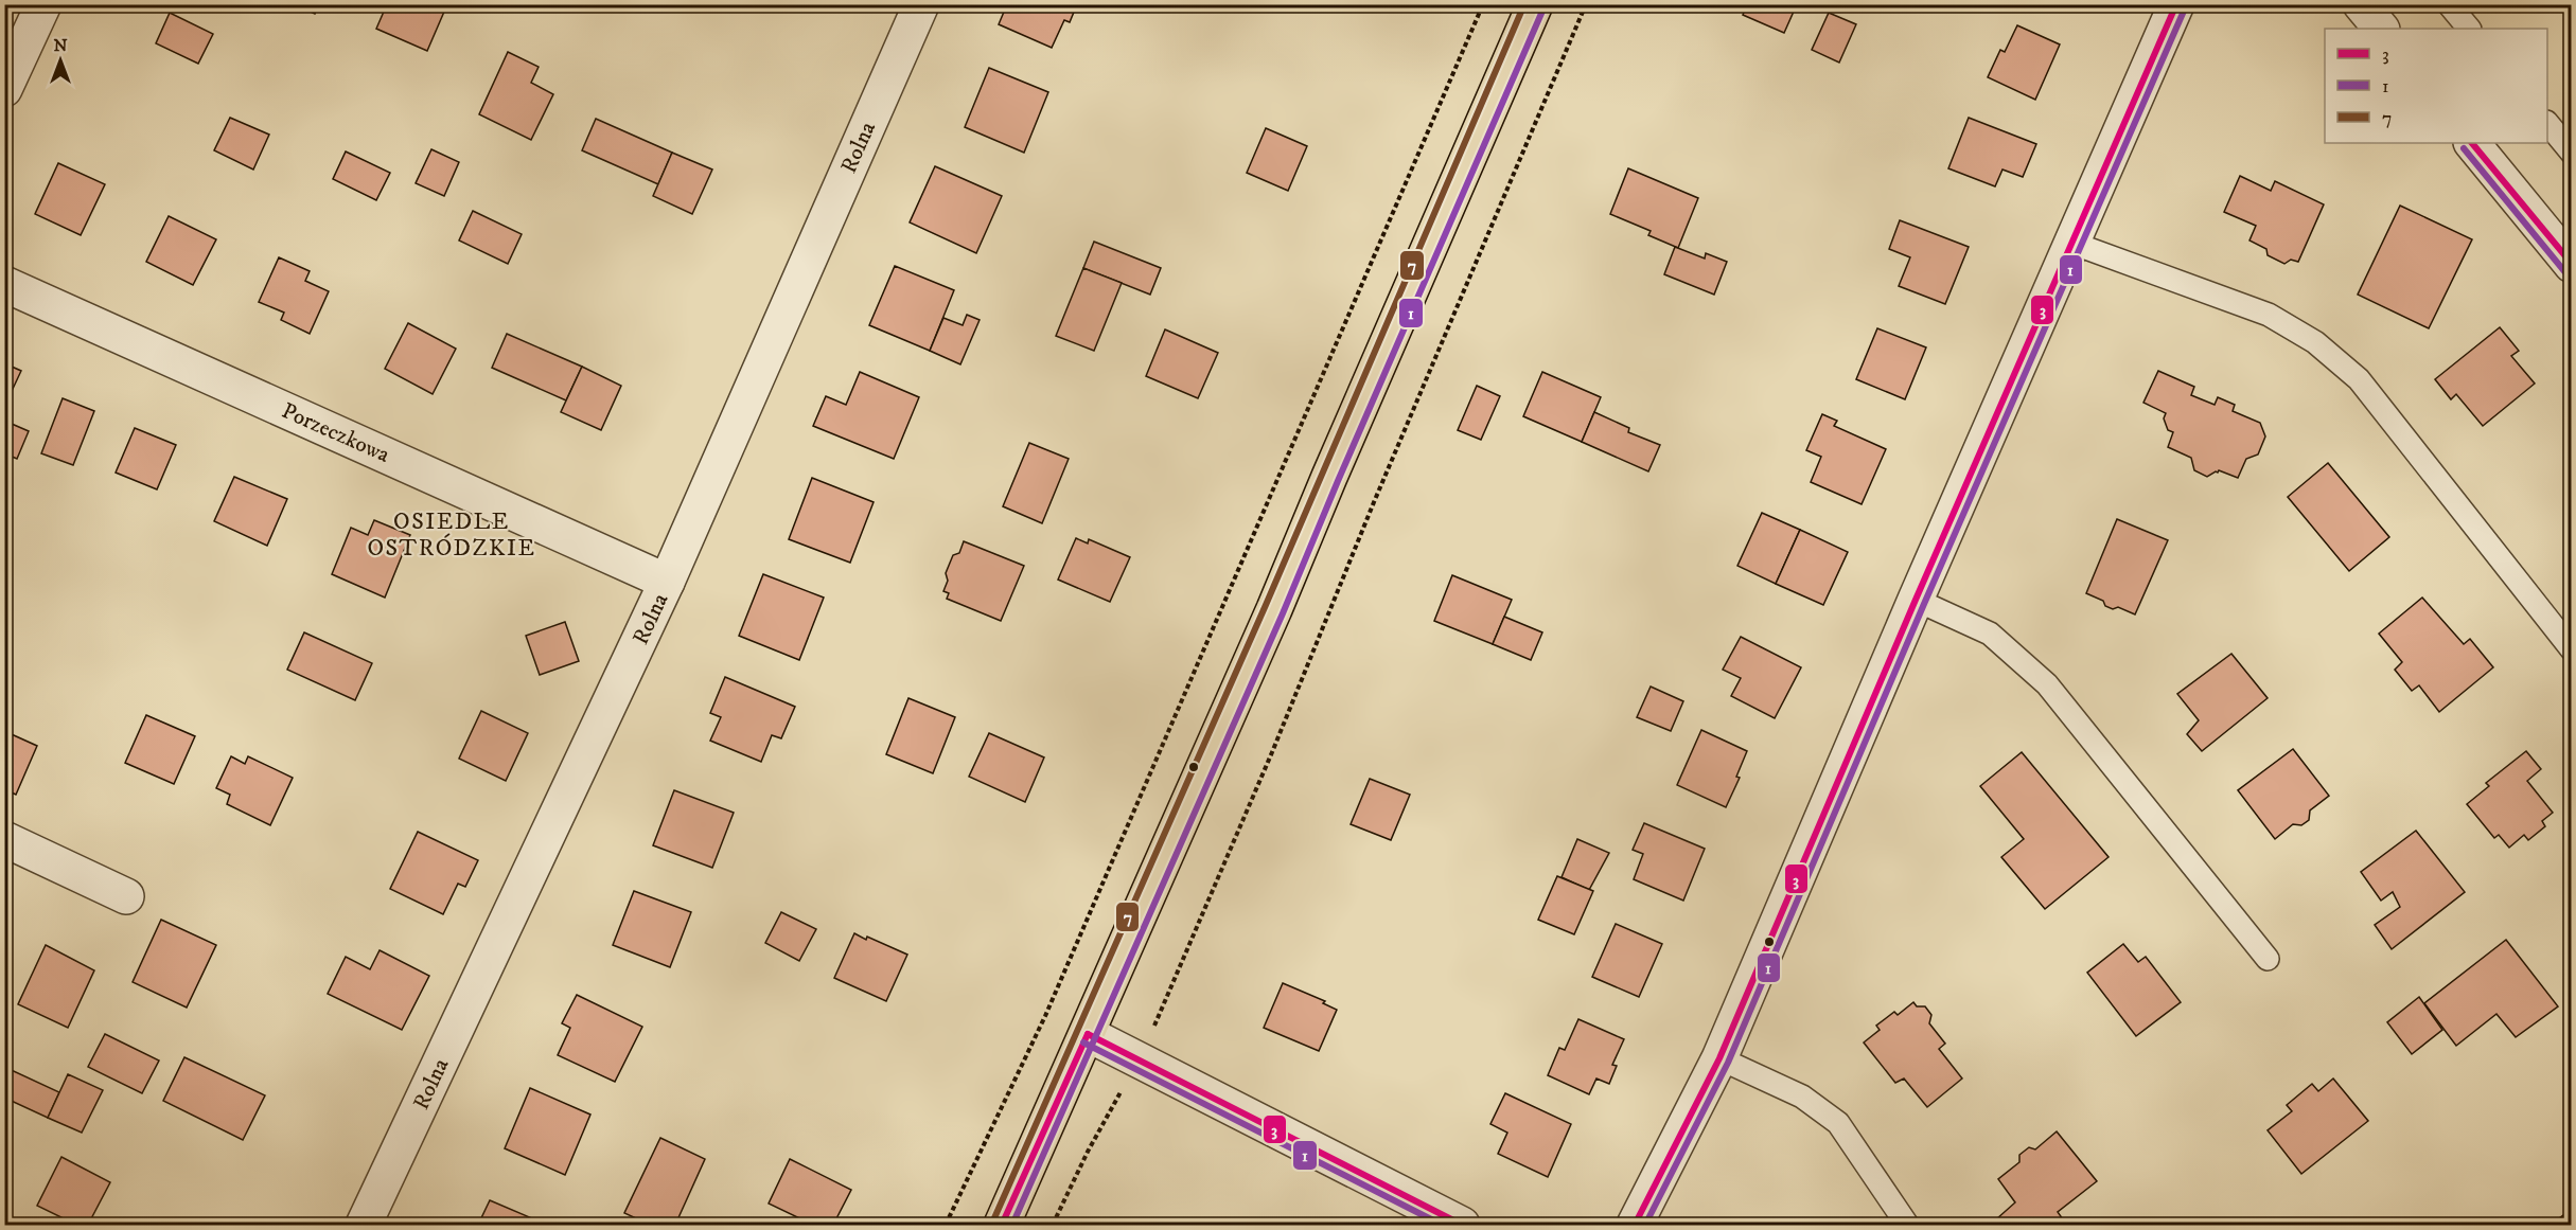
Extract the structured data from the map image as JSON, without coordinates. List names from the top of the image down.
{
  "streets": {
    "street": ["Rolna", "Porzeczkowa"]
  },
  "crossings": [
    ["Rolna", "Porzeczkowa"]
  ],
  "districts": ["OSIEDLE OSTRÓDZKIE"],
  "lines": ["transit line 3", "transit line 7", "transit line 1"],
  "legend": ["3", "1", "7"],
  "north": "top"
}
